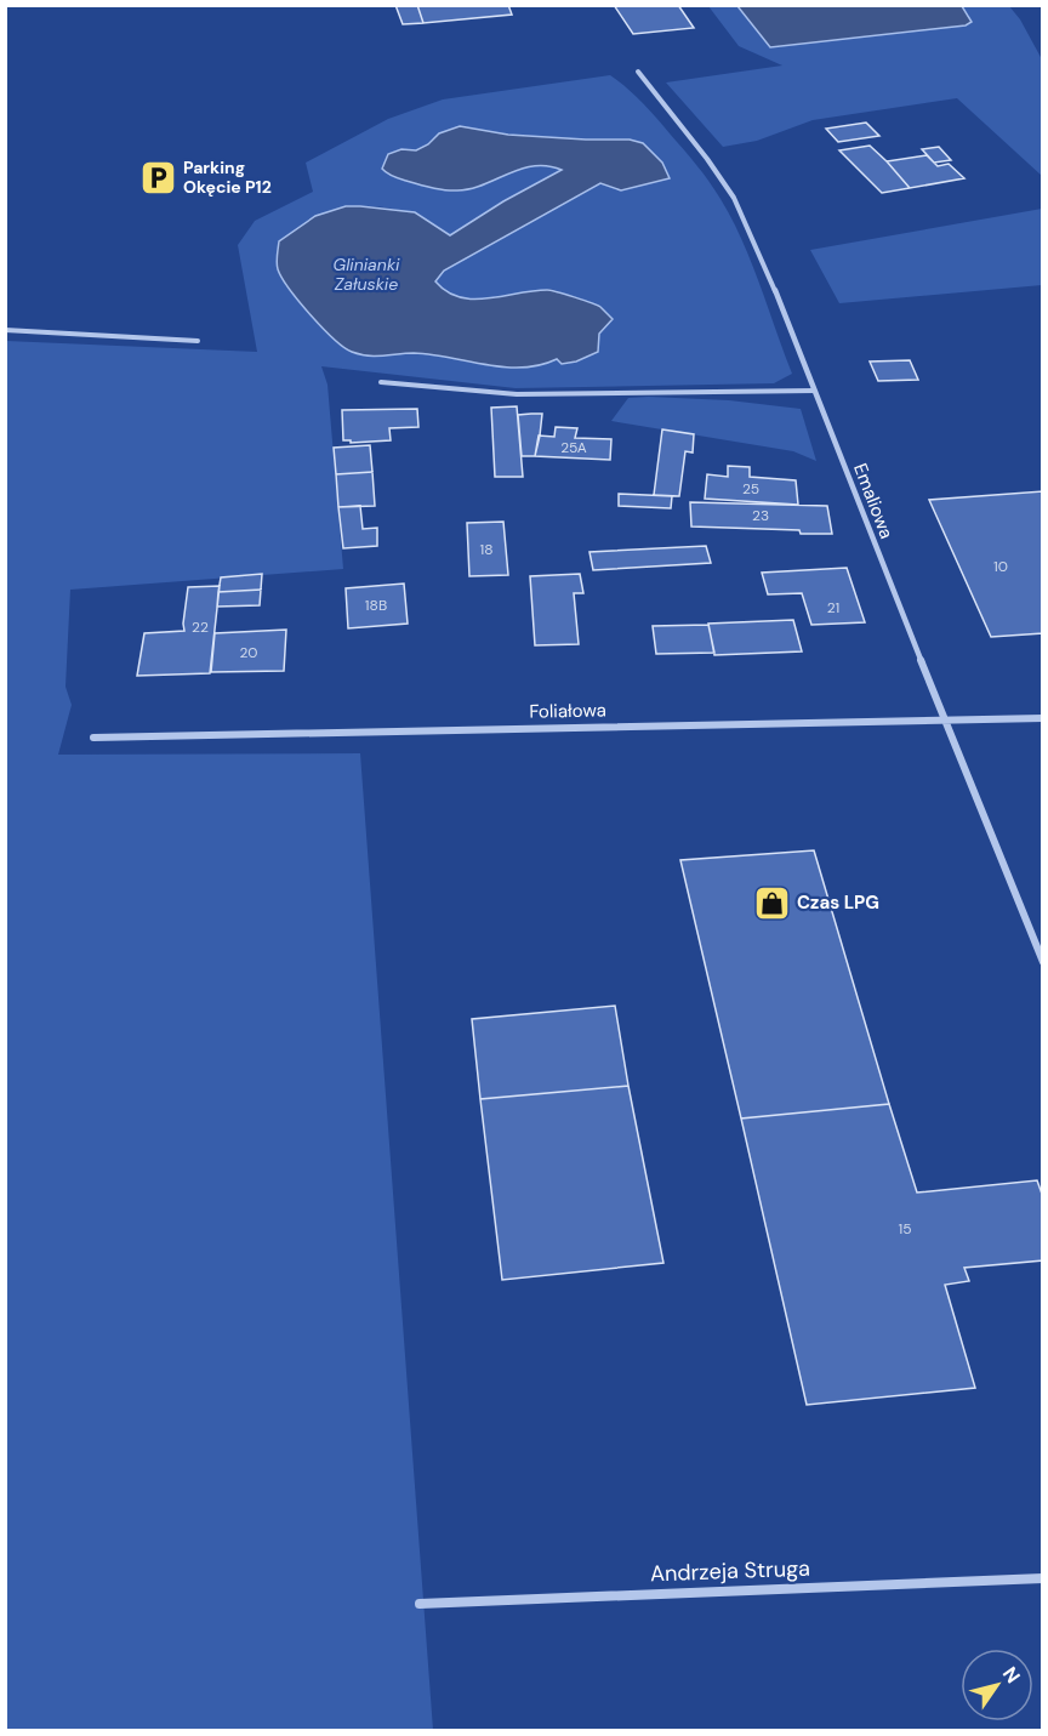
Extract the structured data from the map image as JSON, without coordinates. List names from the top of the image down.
{
  "streets": {
    "street": ["Emaliowa", "Foliałowa", "Andrzeja Struga"]
  },
  "crossings": [
    ["Emaliowa", "Foliałowa"]
  ],
  "water": ["Glinianki Załuskie"],
  "places": {
    "parking": ["Parking Okęcie P12"],
    "shop": ["Czas LPG"]
  },
  "house_numbers": [
    "25A",
    "25",
    "23",
    "18",
    "10",
    "18B",
    "21",
    "22",
    "20",
    "15"
  ],
  "north": "top right"
}
